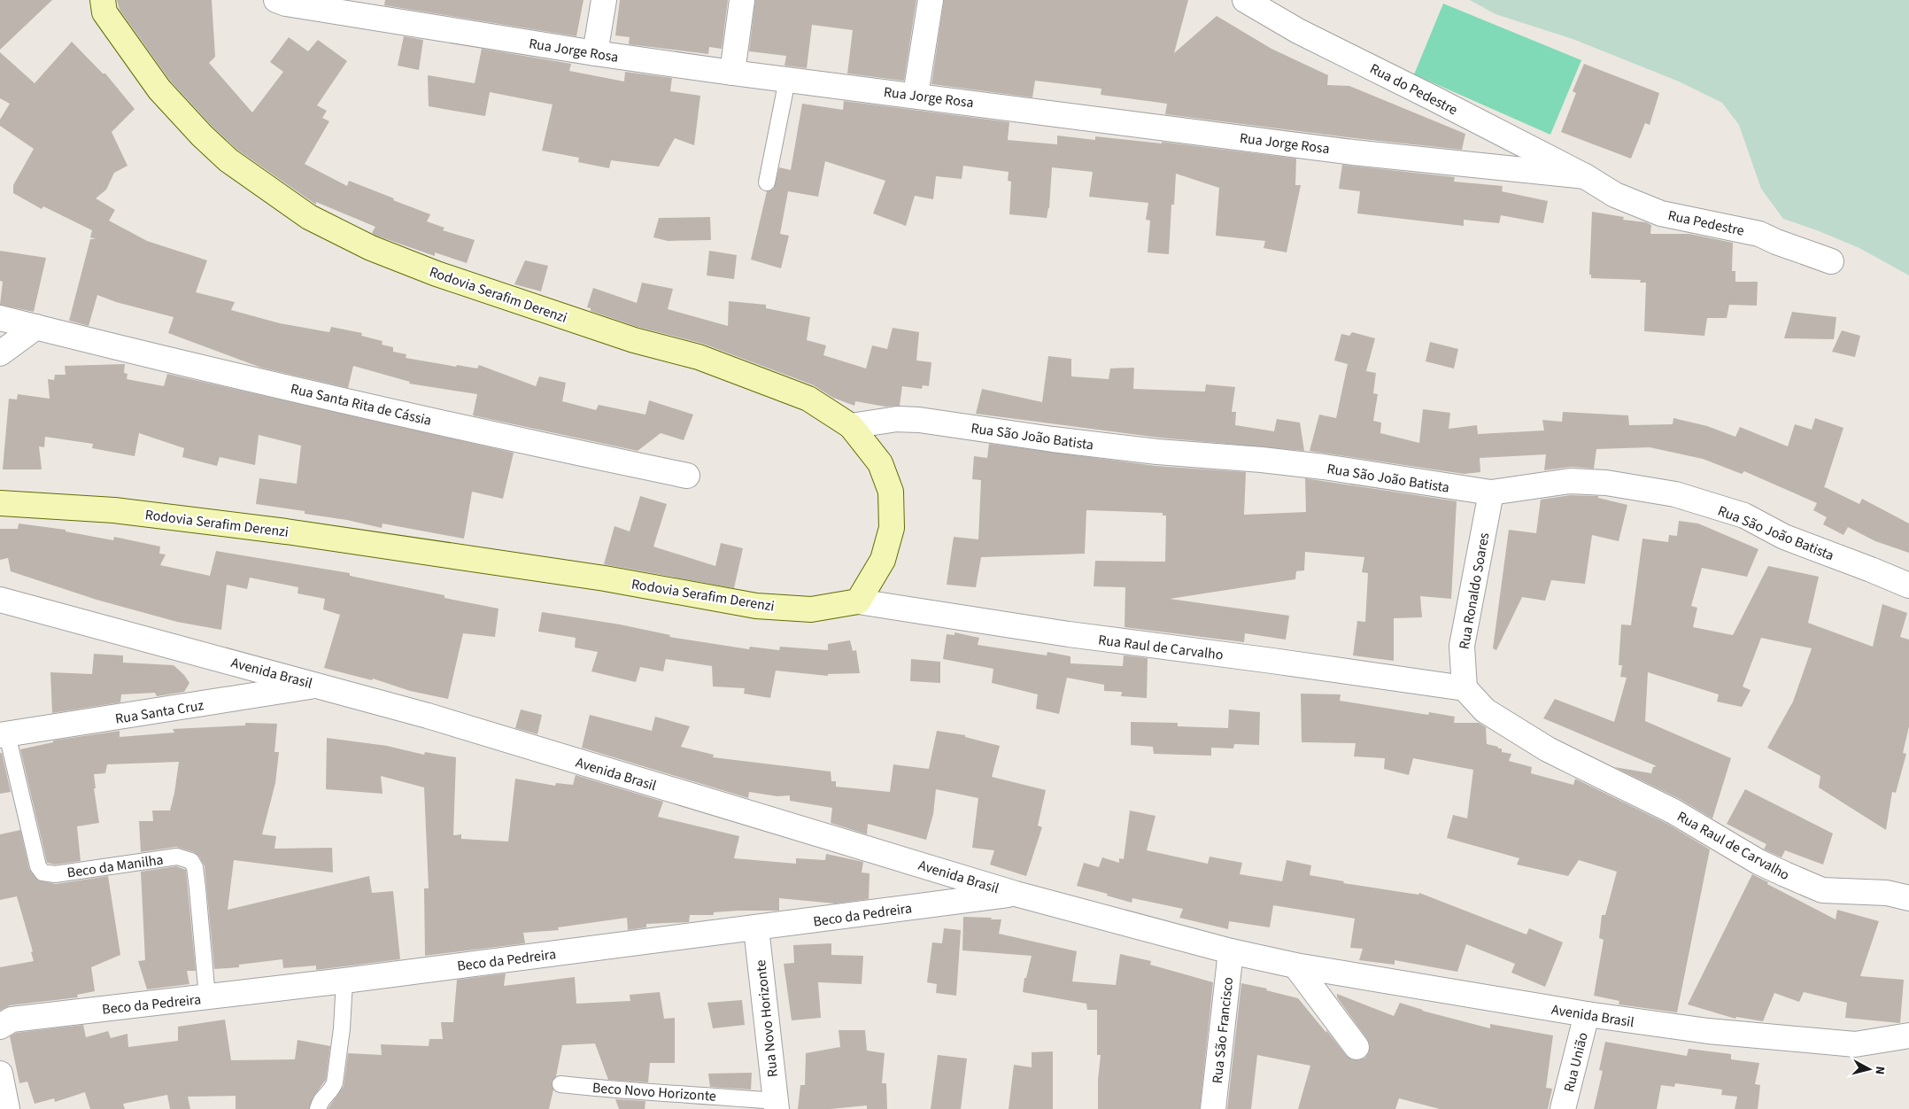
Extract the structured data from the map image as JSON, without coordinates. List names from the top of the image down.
{
  "streets": {
    "main road": ["Rodovia Serafim Derenzi"],
    "street": [
      "Rua Jorge Rosa",
      "Rua do Pedestre",
      "Rua Pedestre",
      "Rua Santa Rita de Cássia",
      "Rua São João Batista",
      "Rua Ronaldo Soares",
      "Rua Raul de Carvalho",
      "Avenida Brasil",
      "Rua Santa Cruz",
      "Beco da Pedreira",
      "Rua Novo Horizonte",
      "Rua São Francisco",
      "Rua União"
    ],
    "lane": ["Beco da Manilha", "Beco Novo Horizonte"]
  },
  "crossings": [
    ["Rua Jorge Rosa", "Rua do Pedestre"],
    ["Rua Jorge Rosa", "Rua Pedestre"],
    ["Rua do Pedestre", "Rua Pedestre"],
    ["Rodovia Serafim Derenzi", "Rua São João Batista"],
    ["Rodovia Serafim Derenzi", "Rua Raul de Carvalho"],
    ["Rua São João Batista", "Rua Ronaldo Soares"],
    ["Rua Ronaldo Soares", "Rua Raul de Carvalho"],
    ["Avenida Brasil", "Rua Santa Cruz"],
    ["Avenida Brasil", "Beco da Pedreira"],
    ["Avenida Brasil", "Rua São Francisco"],
    ["Avenida Brasil", "Rua União"],
    ["Rua Santa Cruz", "Beco da Manilha"],
    ["Beco da Manilha", "Beco da Pedreira"],
    ["Beco da Pedreira", "Rua Novo Horizonte"],
    ["Rua Novo Horizonte", "Beco Novo Horizonte"]
  ],
  "north": "right"
}
